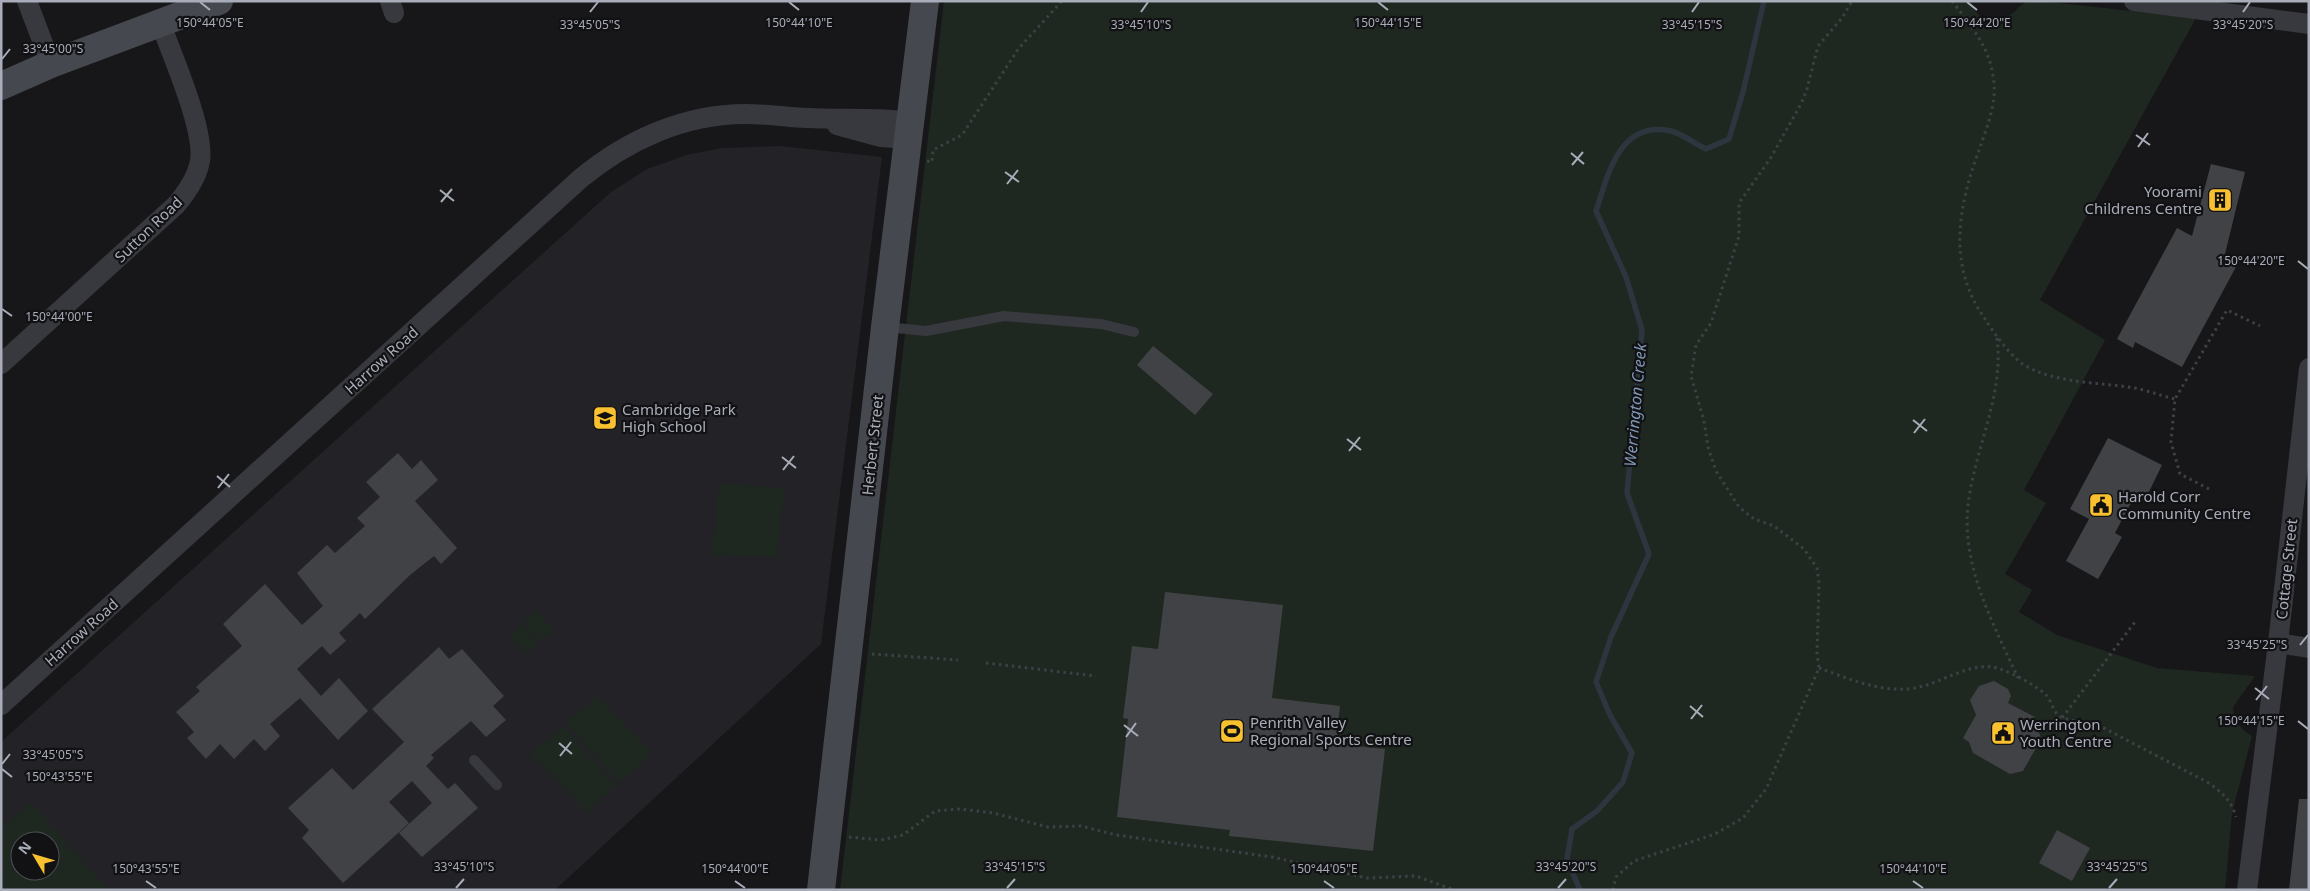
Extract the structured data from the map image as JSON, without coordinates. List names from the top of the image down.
{
  "streets": {
    "street": [
      "Sutton Road",
      "Harrow Road",
      "Herbert Street",
      "Cottage Street"
    ]
  },
  "crossings": [
    ["Harrow Road", "Herbert Street"]
  ],
  "water": ["Werrington Creek"],
  "places": {
    "building": ["Yoorami Childrens Centre"],
    "school or university": ["Cambridge Park High School"],
    "public building": ["Harold Corr Community Centre", "Werrington Youth Centre"],
    "sports": ["Penrith Valley Regional Sports Centre"]
  },
  "north": "top left",
  "coordinates": [
    "150°44'05\"E",
    "150°44'10\"E",
    "150°44'15\"E",
    "150°44'20\"E",
    "33°45'05\"S",
    "33°45'10\"S",
    "33°45'15\"S",
    "33°45'20\"S",
    "33°45'00\"S",
    "150°44'00\"E",
    "33°45'25\"S",
    "150°43'55\"E"
  ]
}
